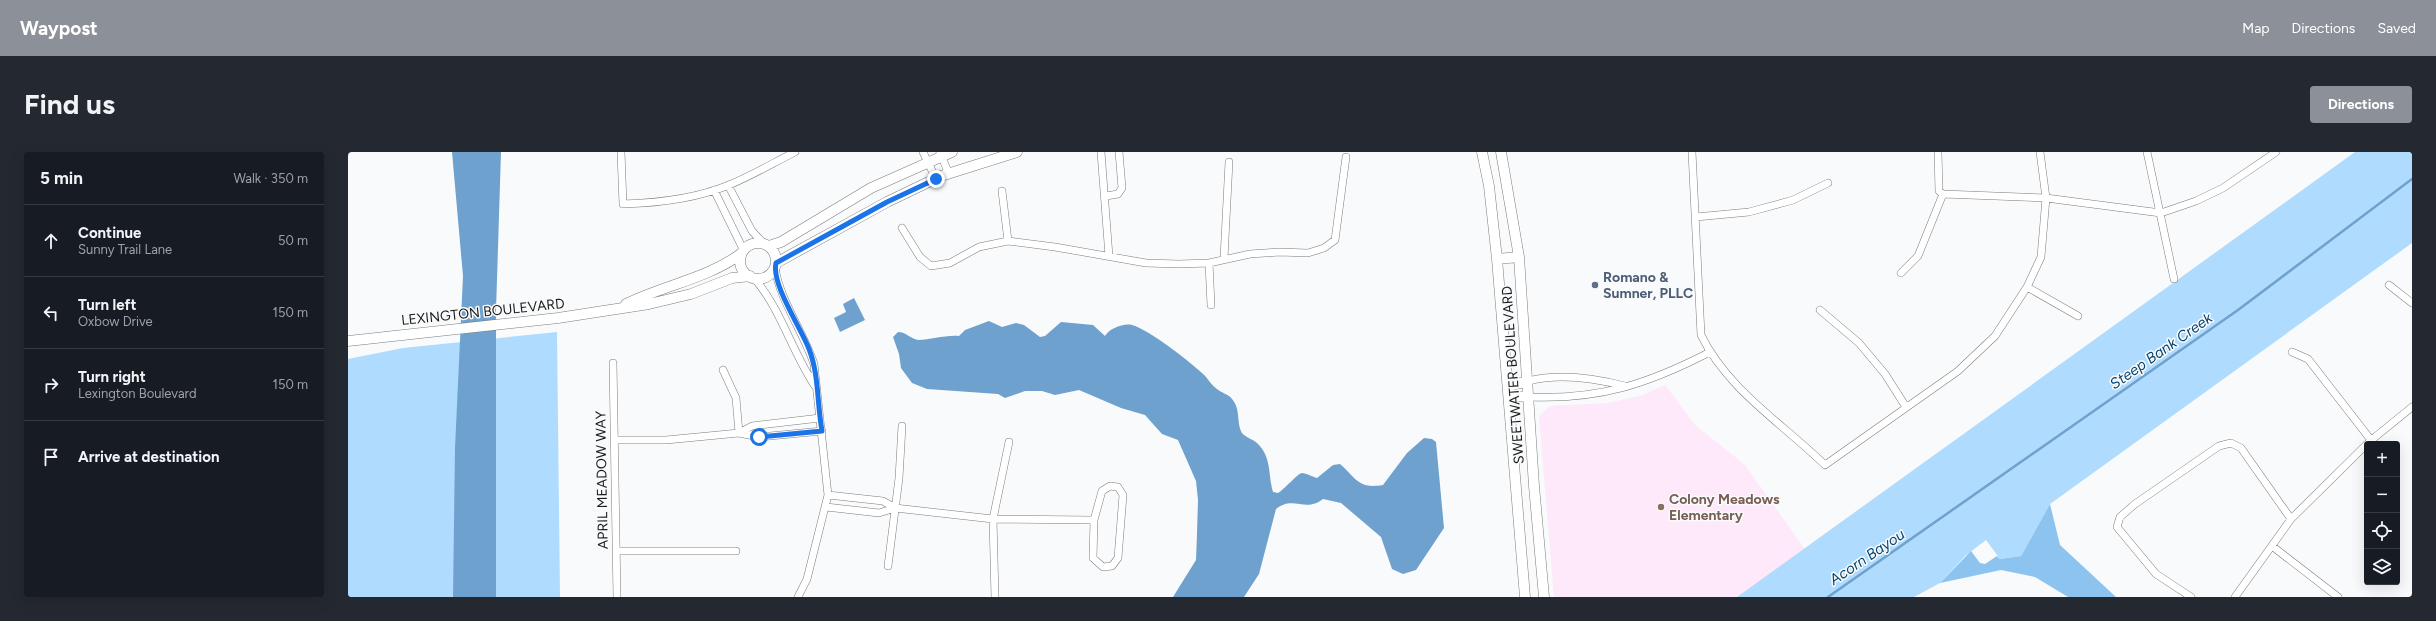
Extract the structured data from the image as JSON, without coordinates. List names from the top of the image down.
{
  "streets": {
    "street": ["LEXINGTON BOULEVARD", "SWEETWATER BOULEVARD", "APRIL MEADOW WAY"]
  },
  "water": ["Steep Bank Creek", "Acorn Bayou"],
  "places": ["Romano & Sumner, PLLC", "Colony Meadows Elementary"],
  "page": {
    "header": "Waypost",
    "nav": ["Map", "Directions", "Saved"],
    "buttons": "Directions",
    "title": "Find us",
    "heading": ["5 min", "Walk · 350 m"],
    "list": [
      ["Continue", "Sunny Trail Lane", "50 m"],
      ["Turn left", "Oxbow Drive", "150 m"],
      ["Turn right", "Lexington Boulevard", "150 m"],
      "Arrive at destination"
    ],
    "map_buttons": ["+", "−"]
  }
}
